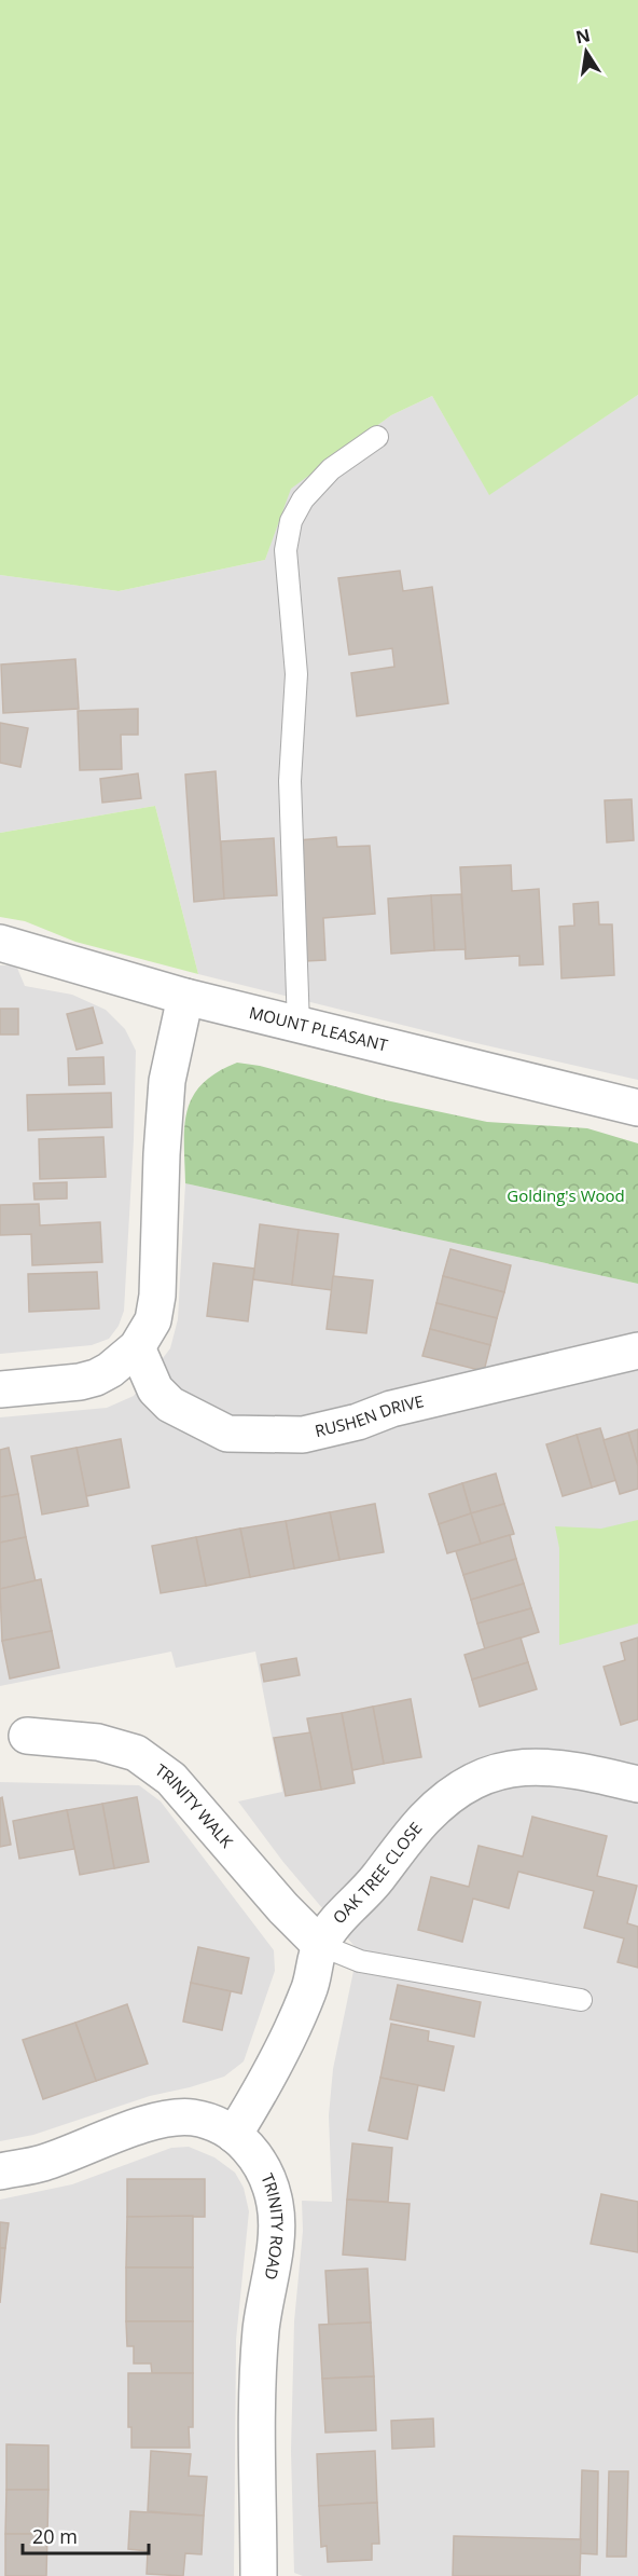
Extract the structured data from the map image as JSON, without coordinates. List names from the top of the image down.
{
  "streets": {
    "street": [
      "MOUNT PLEASANT",
      "RUSHEN DRIVE",
      "TRINITY WALK",
      "OAK TREE CLOSE",
      "TRINITY ROAD"
    ]
  },
  "crossings": [
    ["TRINITY WALK", "OAK TREE CLOSE"],
    ["OAK TREE CLOSE", "TRINITY ROAD"]
  ],
  "parks": ["Golding's Wood"],
  "scale_bar": "20 m",
  "north": "top"
}
